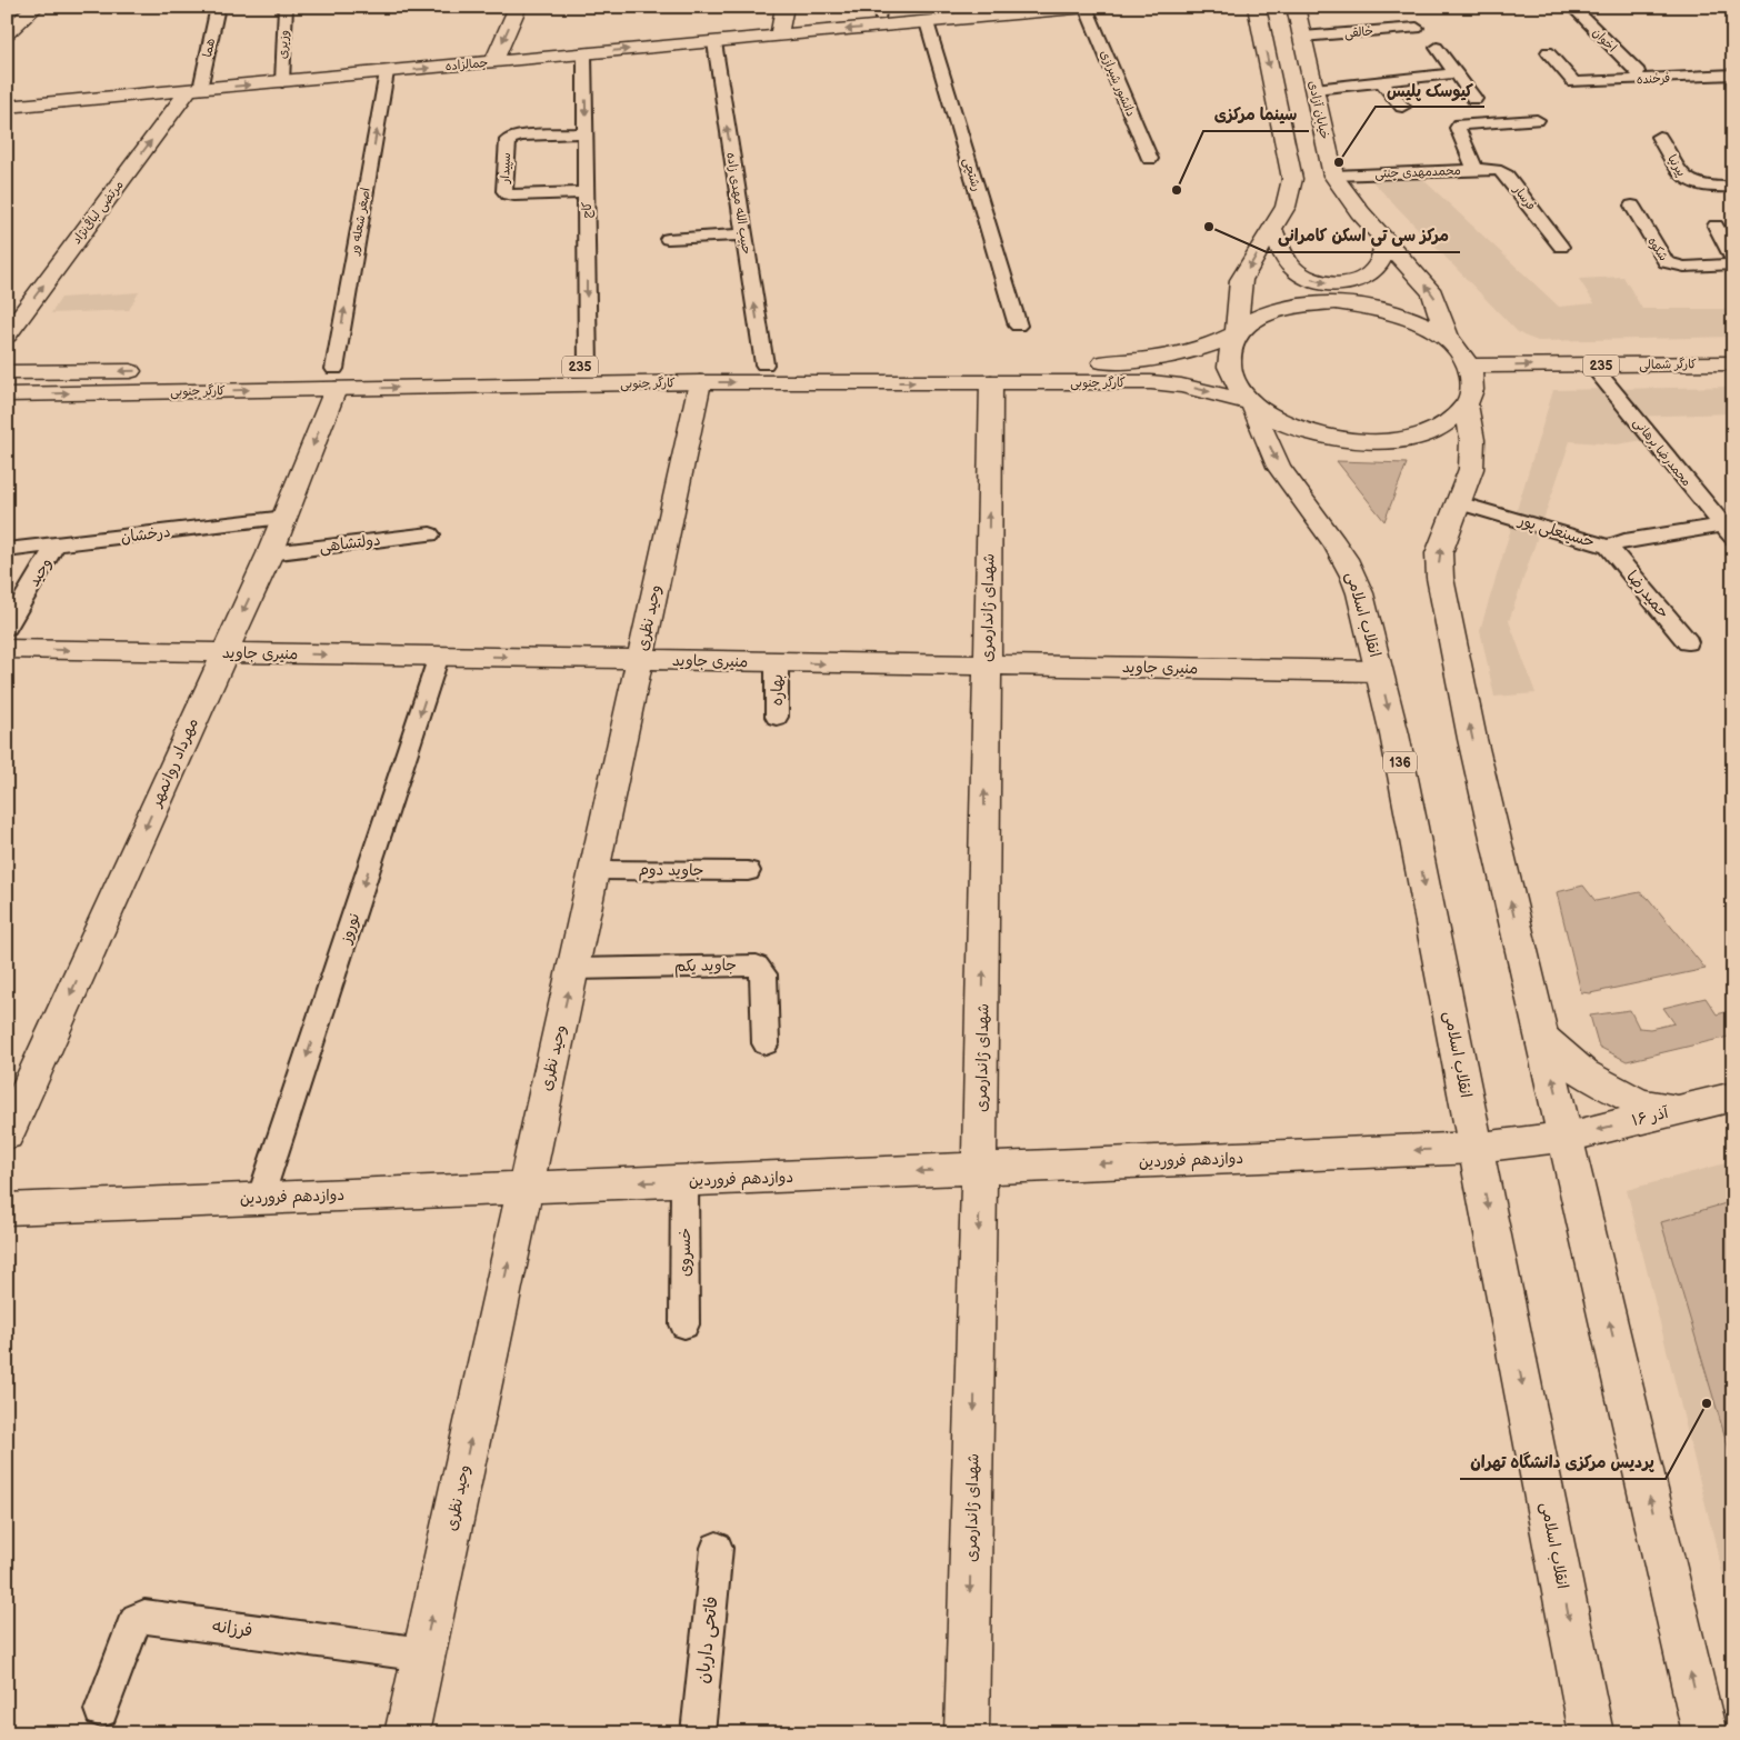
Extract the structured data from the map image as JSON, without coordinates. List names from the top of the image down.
{
  "streets": {
    "main road": [
      "جمالزاده",
      "خیابان آزادی",
      "مرتضی لبافی‌نژاد",
      "کارگر شمالی",
      "235",
      "کارگر جنوبی",
      "شهدای ژاندارمری",
      "انقلاب اسلامی",
      "وحید نظری",
      "منیری جاوید",
      "مهرداد روانمهر",
      "136",
      "۱۶ آذر",
      "دوازدهم فروردین"
    ],
    "street": [
      "خالقی",
      "اخوان",
      "وزیری",
      "هما",
      "فرخنده",
      "دانشور شیرازی",
      "پیرنیا",
      "سپیدار",
      "محمدمهدی جنتی",
      "رشتچی",
      "فرسار",
      "حبیب الله مهدی زاده",
      "کاج",
      "اصغر شعله ور",
      "شکوه",
      "محمدرضا برهانی",
      "حسینعلی پور",
      "درخشان",
      "دولتشاهی",
      "وحید",
      "حمیدرضا",
      "بهاره",
      "جاوید دوم",
      "نوروز",
      "جاوید یکم",
      "خسروی",
      "فرزانه",
      "فاتحی داربان"
    ]
  },
  "crossings": [
    ["خالقی", "خیابان آزادی"],
    ["وزیری", "جمالزاده"],
    ["هما", "جمالزاده"],
    ["هما", "مرتضی لبافی‌نژاد"],
    ["جمالزاده", "دانشور شیرازی"],
    ["جمالزاده", "رشتچی"],
    ["جمالزاده", "حبیب الله مهدی زاده"],
    ["جمالزاده", "کاج"],
    ["جمالزاده", "مرتضی لبافی‌نژاد"],
    ["جمالزاده", "اصغر شعله ور"],
    ["خیابان آزادی", "محمدمهدی جنتی"],
    ["خیابان آزادی", "کارگر شمالی"],
    ["خیابان آزادی", "کارگر جنوبی"],
    ["خیابان آزادی", "انقلاب اسلامی"],
    ["سپیدار", "کاج"],
    ["محمدمهدی جنتی", "فرسار"],
    ["حبیب الله مهدی زاده", "کارگر جنوبی"],
    ["کاج", "کارگر جنوبی"],
    ["اصغر شعله ور", "کارگر جنوبی"],
    ["اصغر شعله ور", "مهرداد روانمهر"],
    ["کارگر شمالی", "کارگر جنوبی"],
    ["کارگر شمالی", "محمدرضا برهانی"],
    ["کارگر شمالی", "انقلاب اسلامی"],
    ["کارگر جنوبی", "شهدای ژاندارمری"],
    ["کارگر جنوبی", "انقلاب اسلامی"],
    ["کارگر جنوبی", "وحید نظری"],
    ["کارگر جنوبی", "مهرداد روانمهر"],
    ["محمدرضا برهانی", "حسینعلی پور"],
    ["حسینعلی پور", "حمیدرضا"],
    ["درخشان", "وحید"],
    ["درخشان", "مهرداد روانمهر"],
    ["دولتشاهی", "مهرداد روانمهر"],
    ["شهدای ژاندارمری", "منیری جاوید"],
    ["شهدای ژاندارمری", "دوازدهم فروردین"],
    ["انقلاب اسلامی", "منیری جاوید"],
    ["انقلاب اسلامی", "۱۶ آذر"],
    ["انقلاب اسلامی", "دوازدهم فروردین"],
    ["وحید نظری", "منیری جاوید"],
    ["وحید نظری", "جاوید دوم"],
    ["وحید نظری", "جاوید یکم"],
    ["وحید نظری", "دوازدهم فروردین"],
    ["وحید نظری", "فرزانه"],
    ["منیری جاوید", "بهاره"],
    ["منیری جاوید", "مهرداد روانمهر"],
    ["منیری جاوید", "نوروز"],
    ["نوروز", "دوازدهم فروردین"],
    ["۱۶ آذر", "دوازدهم فروردین"],
    ["دوازدهم فروردین", "خسروی"]
  ],
  "one_way": [
    "حبیب الله مهدی زاده",
    "کاج",
    "مرتضی لبافی‌نژاد",
    "اصغر شعله ور",
    "کارگر شمالی",
    "وحید نظری",
    "منیری جاوید",
    "مهرداد روانمهر",
    "نوروز",
    "۱۶ آذر",
    "دوازدهم فروردین"
  ],
  "places": [
    "کیوسک پلیس",
    "سینما مرکزی",
    "مرکز سی تی اسکن کامرانی",
    "پردیس مرکزی دانشگاه‌ تهران"
  ]
}
